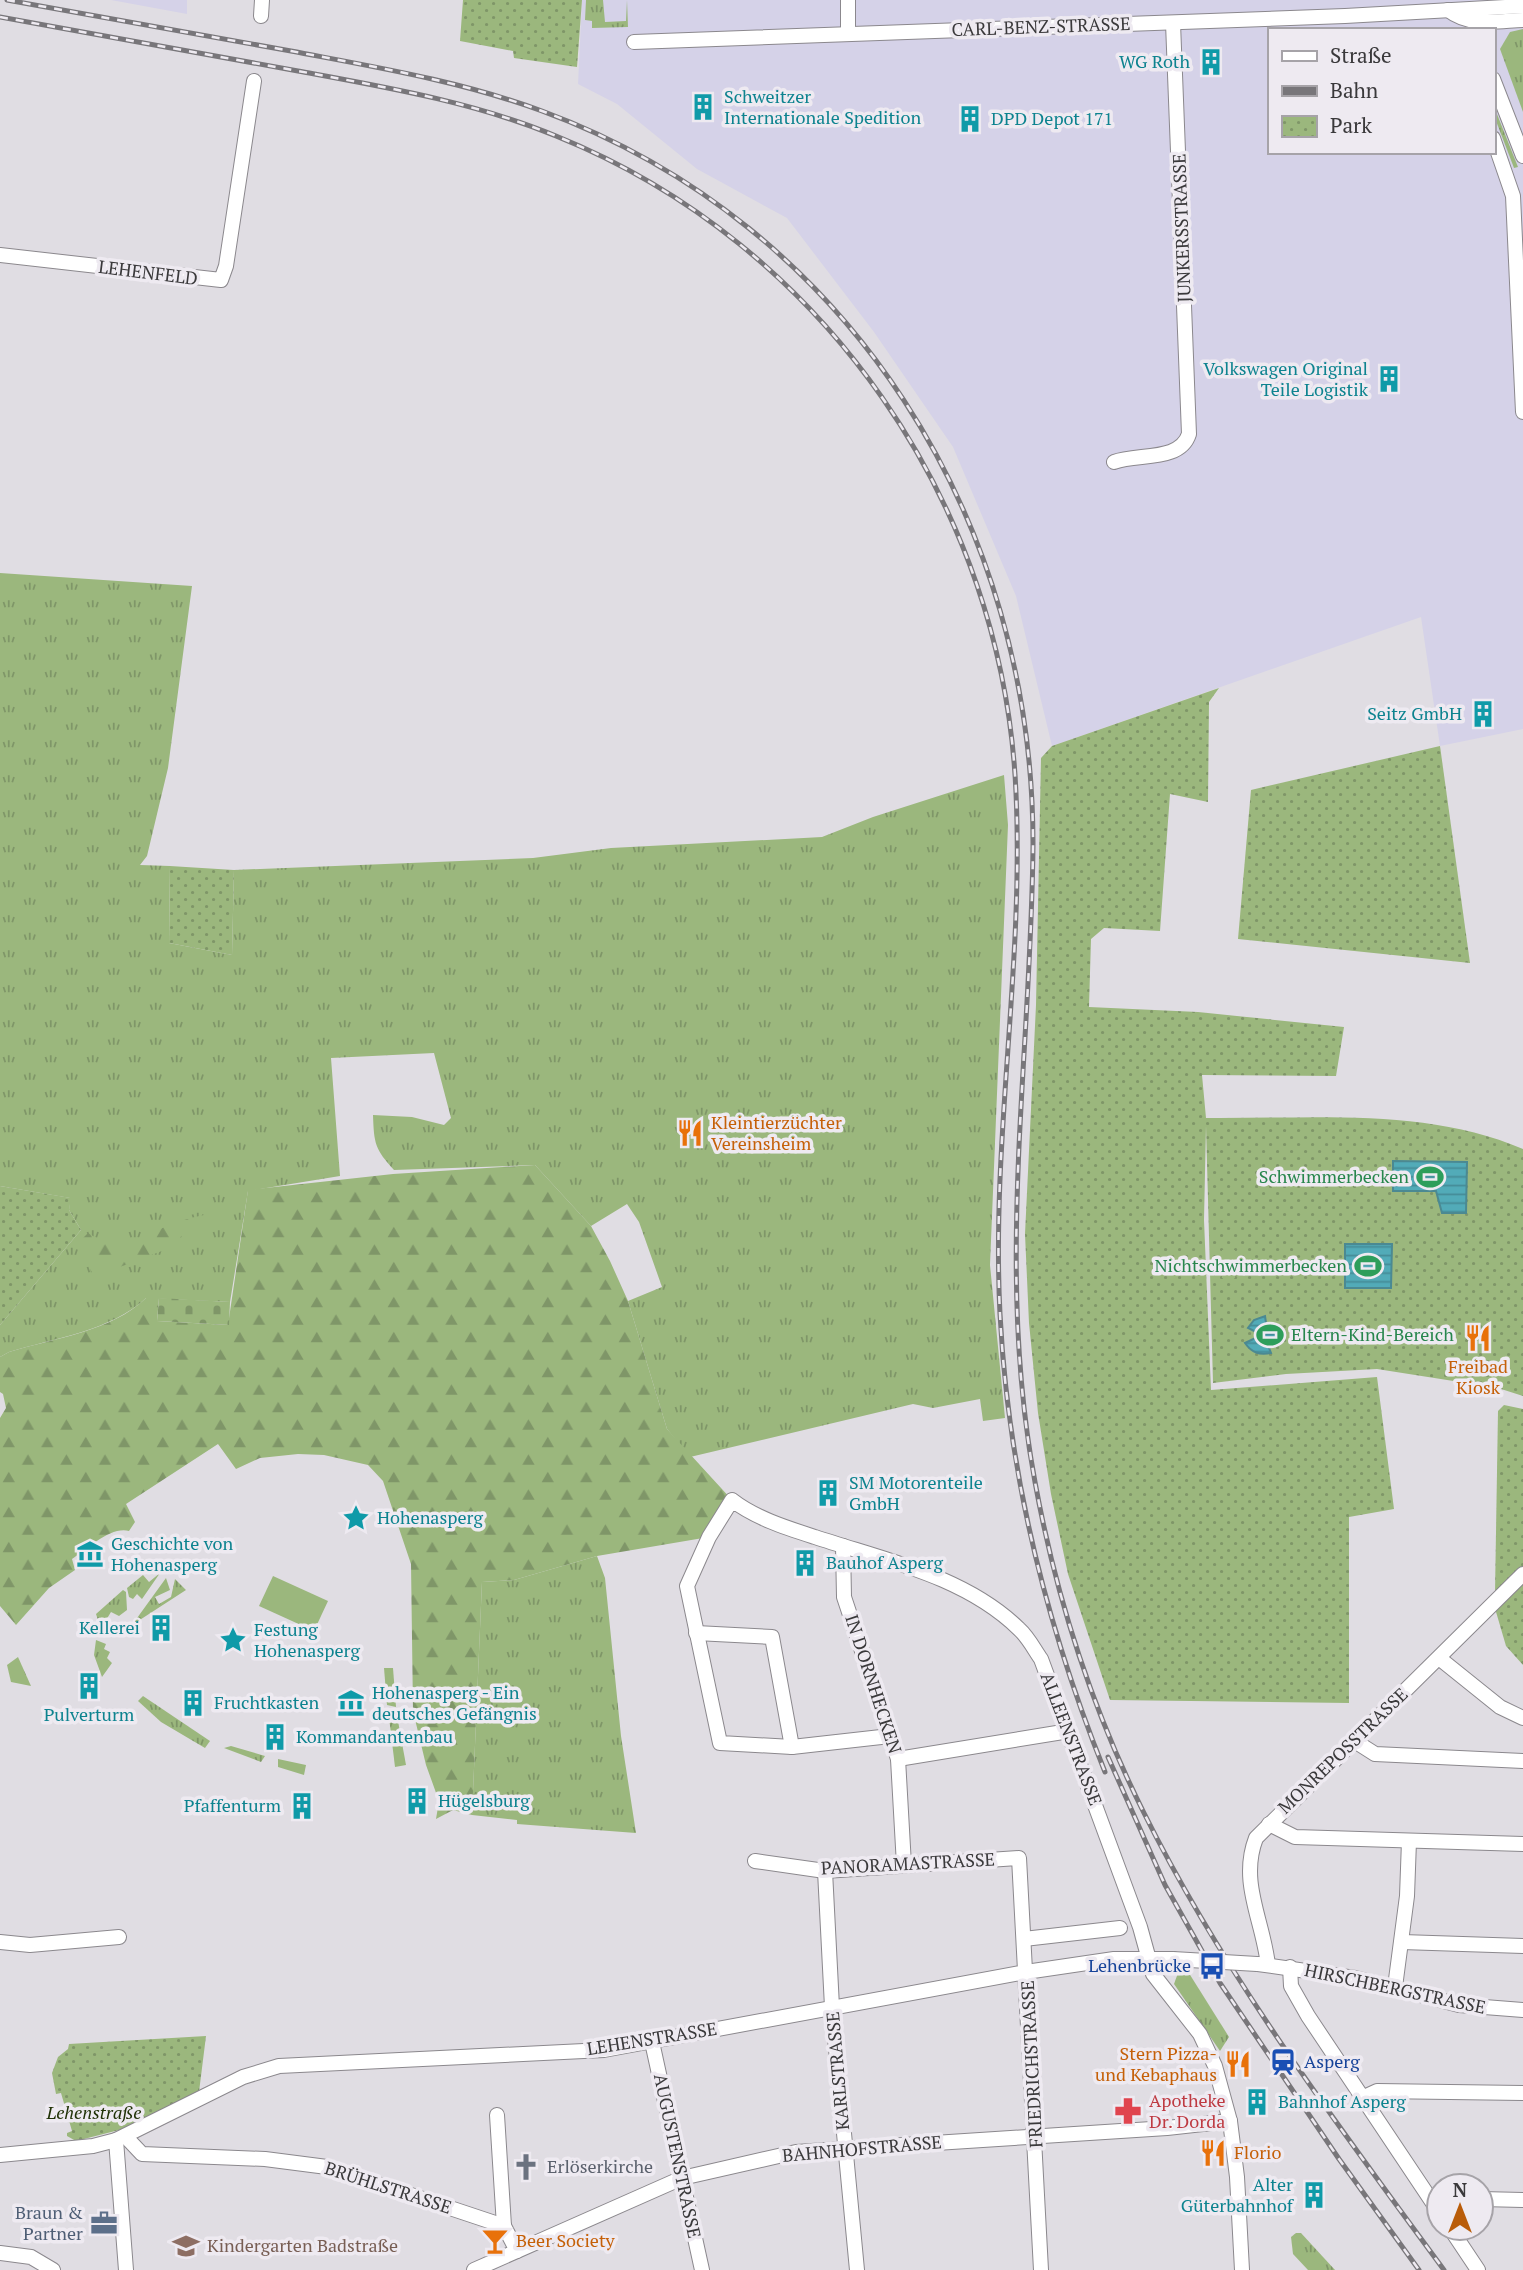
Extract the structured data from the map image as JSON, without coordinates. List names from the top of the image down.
{
  "streets": {
    "street": [
      "CARL-BENZ-STRASSE",
      "JUNKERSSTRASSE",
      "LEHENFELD",
      "IN DORNHECKEN",
      "ALLEENSTRASSE",
      "MONREPOSSTRASSE",
      "PANORAMASTRASSE",
      "HIRSCHBERGSTRASSE",
      "LEHENSTRASSE",
      "FRIEDRICHSTRASSE",
      "KARLSTRASSE",
      "BAHNHOFSTRASSE",
      "AUGUSTENSTRASSE",
      "BRÜHLSTRASSE"
    ]
  },
  "crossings": [
    ["CARL-BENZ-STRASSE", "JUNKERSSTRASSE"],
    ["IN DORNHECKEN", "ALLEENSTRASSE"],
    ["IN DORNHECKEN", "PANORAMASTRASSE"],
    ["ALLEENSTRASSE", "LEHENSTRASSE"],
    ["ALLEENSTRASSE", "BAHNHOFSTRASSE"],
    ["MONREPOSSTRASSE", "HIRSCHBERGSTRASSE"],
    ["PANORAMASTRASSE", "FRIEDRICHSTRASSE"],
    ["PANORAMASTRASSE", "KARLSTRASSE"],
    ["LEHENSTRASSE", "FRIEDRICHSTRASSE"],
    ["LEHENSTRASSE", "KARLSTRASSE"],
    ["LEHENSTRASSE", "AUGUSTENSTRASSE"],
    ["LEHENSTRASSE", "BRÜHLSTRASSE"],
    ["FRIEDRICHSTRASSE", "BAHNHOFSTRASSE"],
    ["KARLSTRASSE", "BAHNHOFSTRASSE"],
    ["BAHNHOFSTRASSE", "AUGUSTENSTRASSE"]
  ],
  "parks": ["Lehenstraße"],
  "places": {
    "building": [
      "WG Roth",
      "Schweitzer Internationale Spedition",
      "DPD Depot 171",
      "Volkswagen Original Teile Logistik",
      "Seitz GmbH",
      "SM Motorenteile GmbH",
      "Bauhof Asperg",
      "Kellerei",
      "Pulverturm",
      "Fruchtkasten",
      "Kommandantenbau",
      "Hügelsburg",
      "Pfaffenturm",
      "Bahnhof Asperg",
      "Alter Güterbahnhof"
    ],
    "restaurant": [
      "Kleintierzüchter Vereinsheim",
      "Freibad Kiosk",
      "Stern Pizza- und Kebaphaus",
      "Florio"
    ],
    "sports": ["Schwimmerbecken", "Nichtschwimmerbecken", "Eltern-Kind-Bereich"],
    "place": ["Hohenasperg", "Festung Hohenasperg"],
    "museum": ["Geschichte von Hohenasperg", "Hohenasperg - Ein deutsches Gefängnis"],
    "bus stop": ["Lehenbrücke"],
    "station": ["Asperg"],
    "pharmacy": ["Apotheke Dr. Dorda"],
    "church": ["Erlöserkirche"],
    "office": ["Braun & Partner"],
    "bar": ["Beer Society"],
    "school or university": ["Kindergarten Badstraße"]
  },
  "legend": ["Straße", "Bahn", "Park"],
  "north": "top"
}
